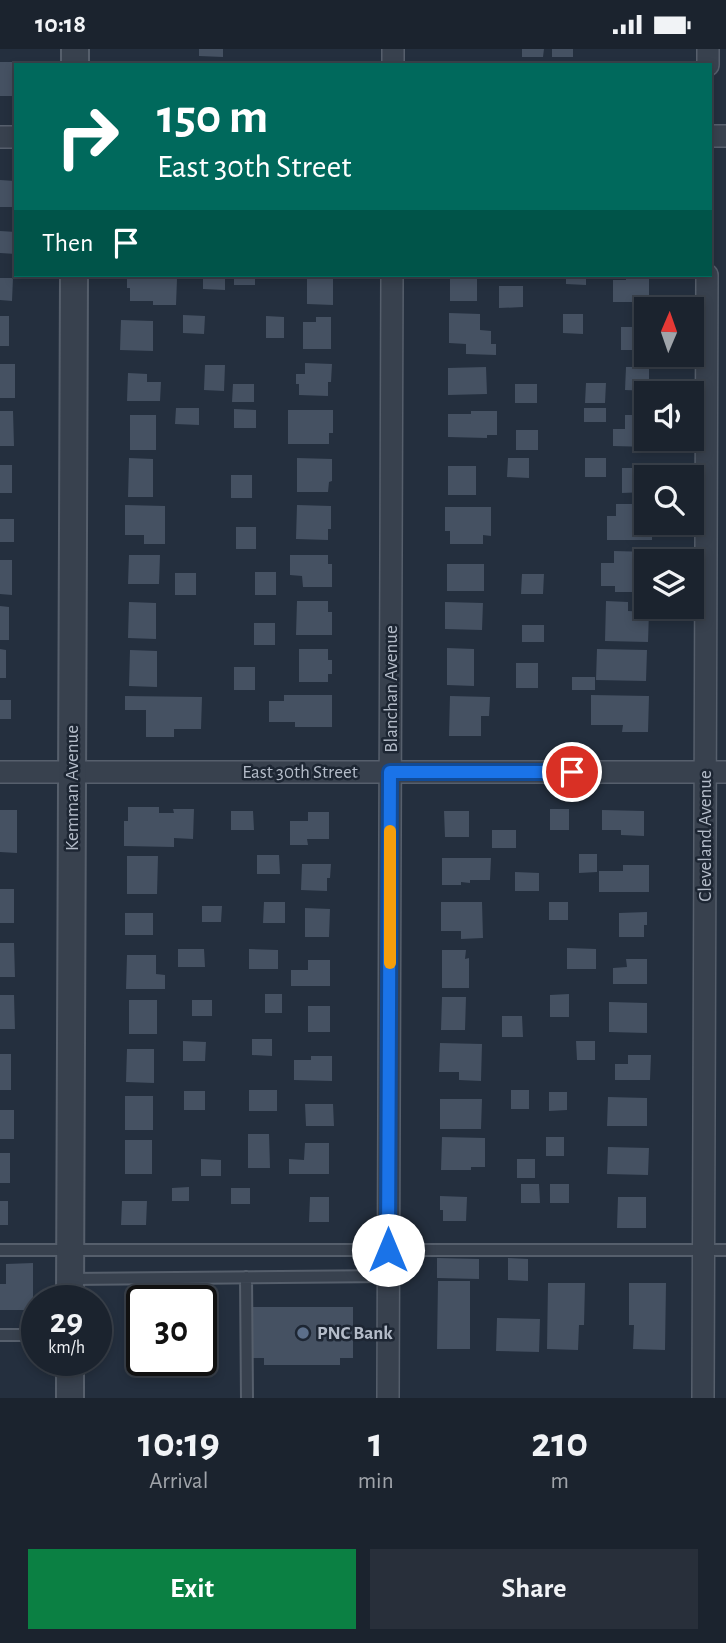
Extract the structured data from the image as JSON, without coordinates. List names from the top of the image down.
{
  "streets": {
    "street": [
      "Blanchan Avenue",
      "East 30th Street",
      "Kemman Avenue",
      "Cleveland Avenue"
    ]
  },
  "crossings": [
    ["Blanchan Avenue", "East 30th Street"],
    ["East 30th Street", "Kemman Avenue"],
    ["East 30th Street", "Cleveland Avenue"]
  ],
  "places": ["PNC Bank"],
  "north": "top",
  "page": {
    "status": "10:18",
    "turn": ["150 m", "East 30th Street"],
    "then": "Then",
    "speed": "29 km/h",
    "limit": "30",
    "eta": [
      "10:19",
      "Arrival",
      "1",
      "min",
      "210",
      "m"
    ],
    "buttons": ["Exit", "Share"]
  }
}
